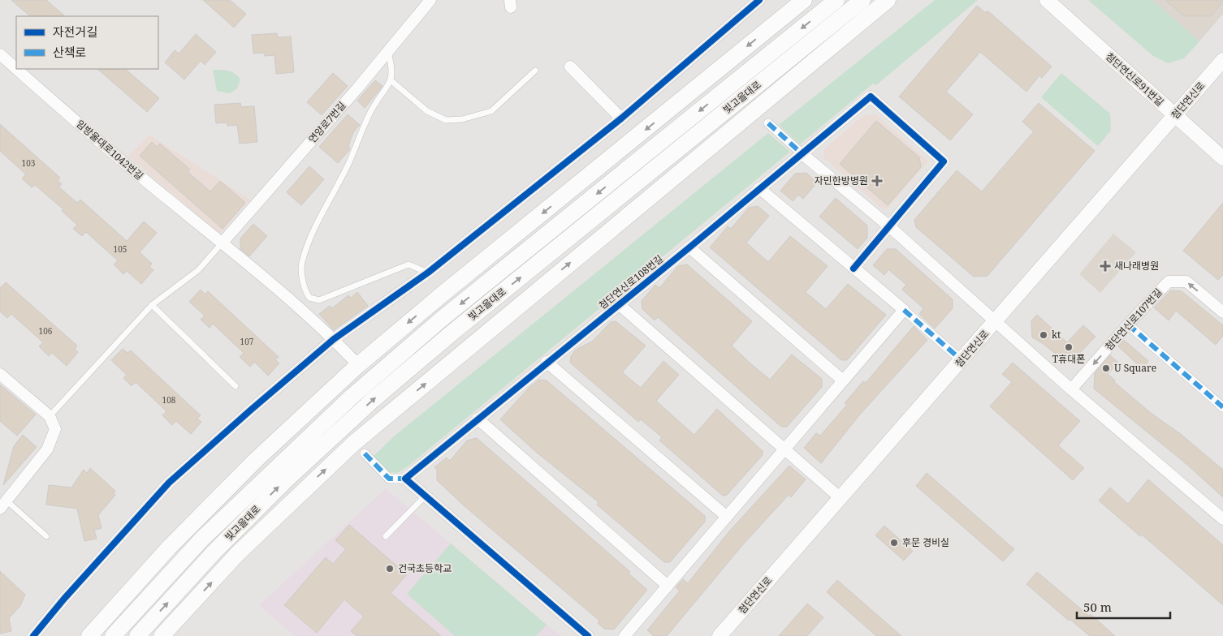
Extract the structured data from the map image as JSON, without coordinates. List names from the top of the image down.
{
  "streets": {
    "main road": ["빛고을대로"],
    "street": [
      "첨단연신로91번길",
      "첨단연신로",
      "연양로7번길",
      "임방울대로1042번길",
      "첨단연신로108번길",
      "첨단연신로107번길"
    ]
  },
  "crossings": [
    ["첨단연신로91번길", "첨단연신로"],
    ["첨단연신로", "첨단연신로108번길"],
    ["연양로7번길", "임방울대로1042번길"]
  ],
  "one_way": ["첨단연신로107번길"],
  "places": {
    "health": ["자민한방병원", "새나래병원"],
    "other": [
      "kt",
      "T휴대폰",
      "U Square",
      "후문 경비실",
      "건국초등학교"
    ]
  },
  "house_numbers": [
    "103",
    "105",
    "106",
    "107",
    "108"
  ],
  "legend": ["자전거길", "산책로"],
  "scale_bar": "50 m"
}
